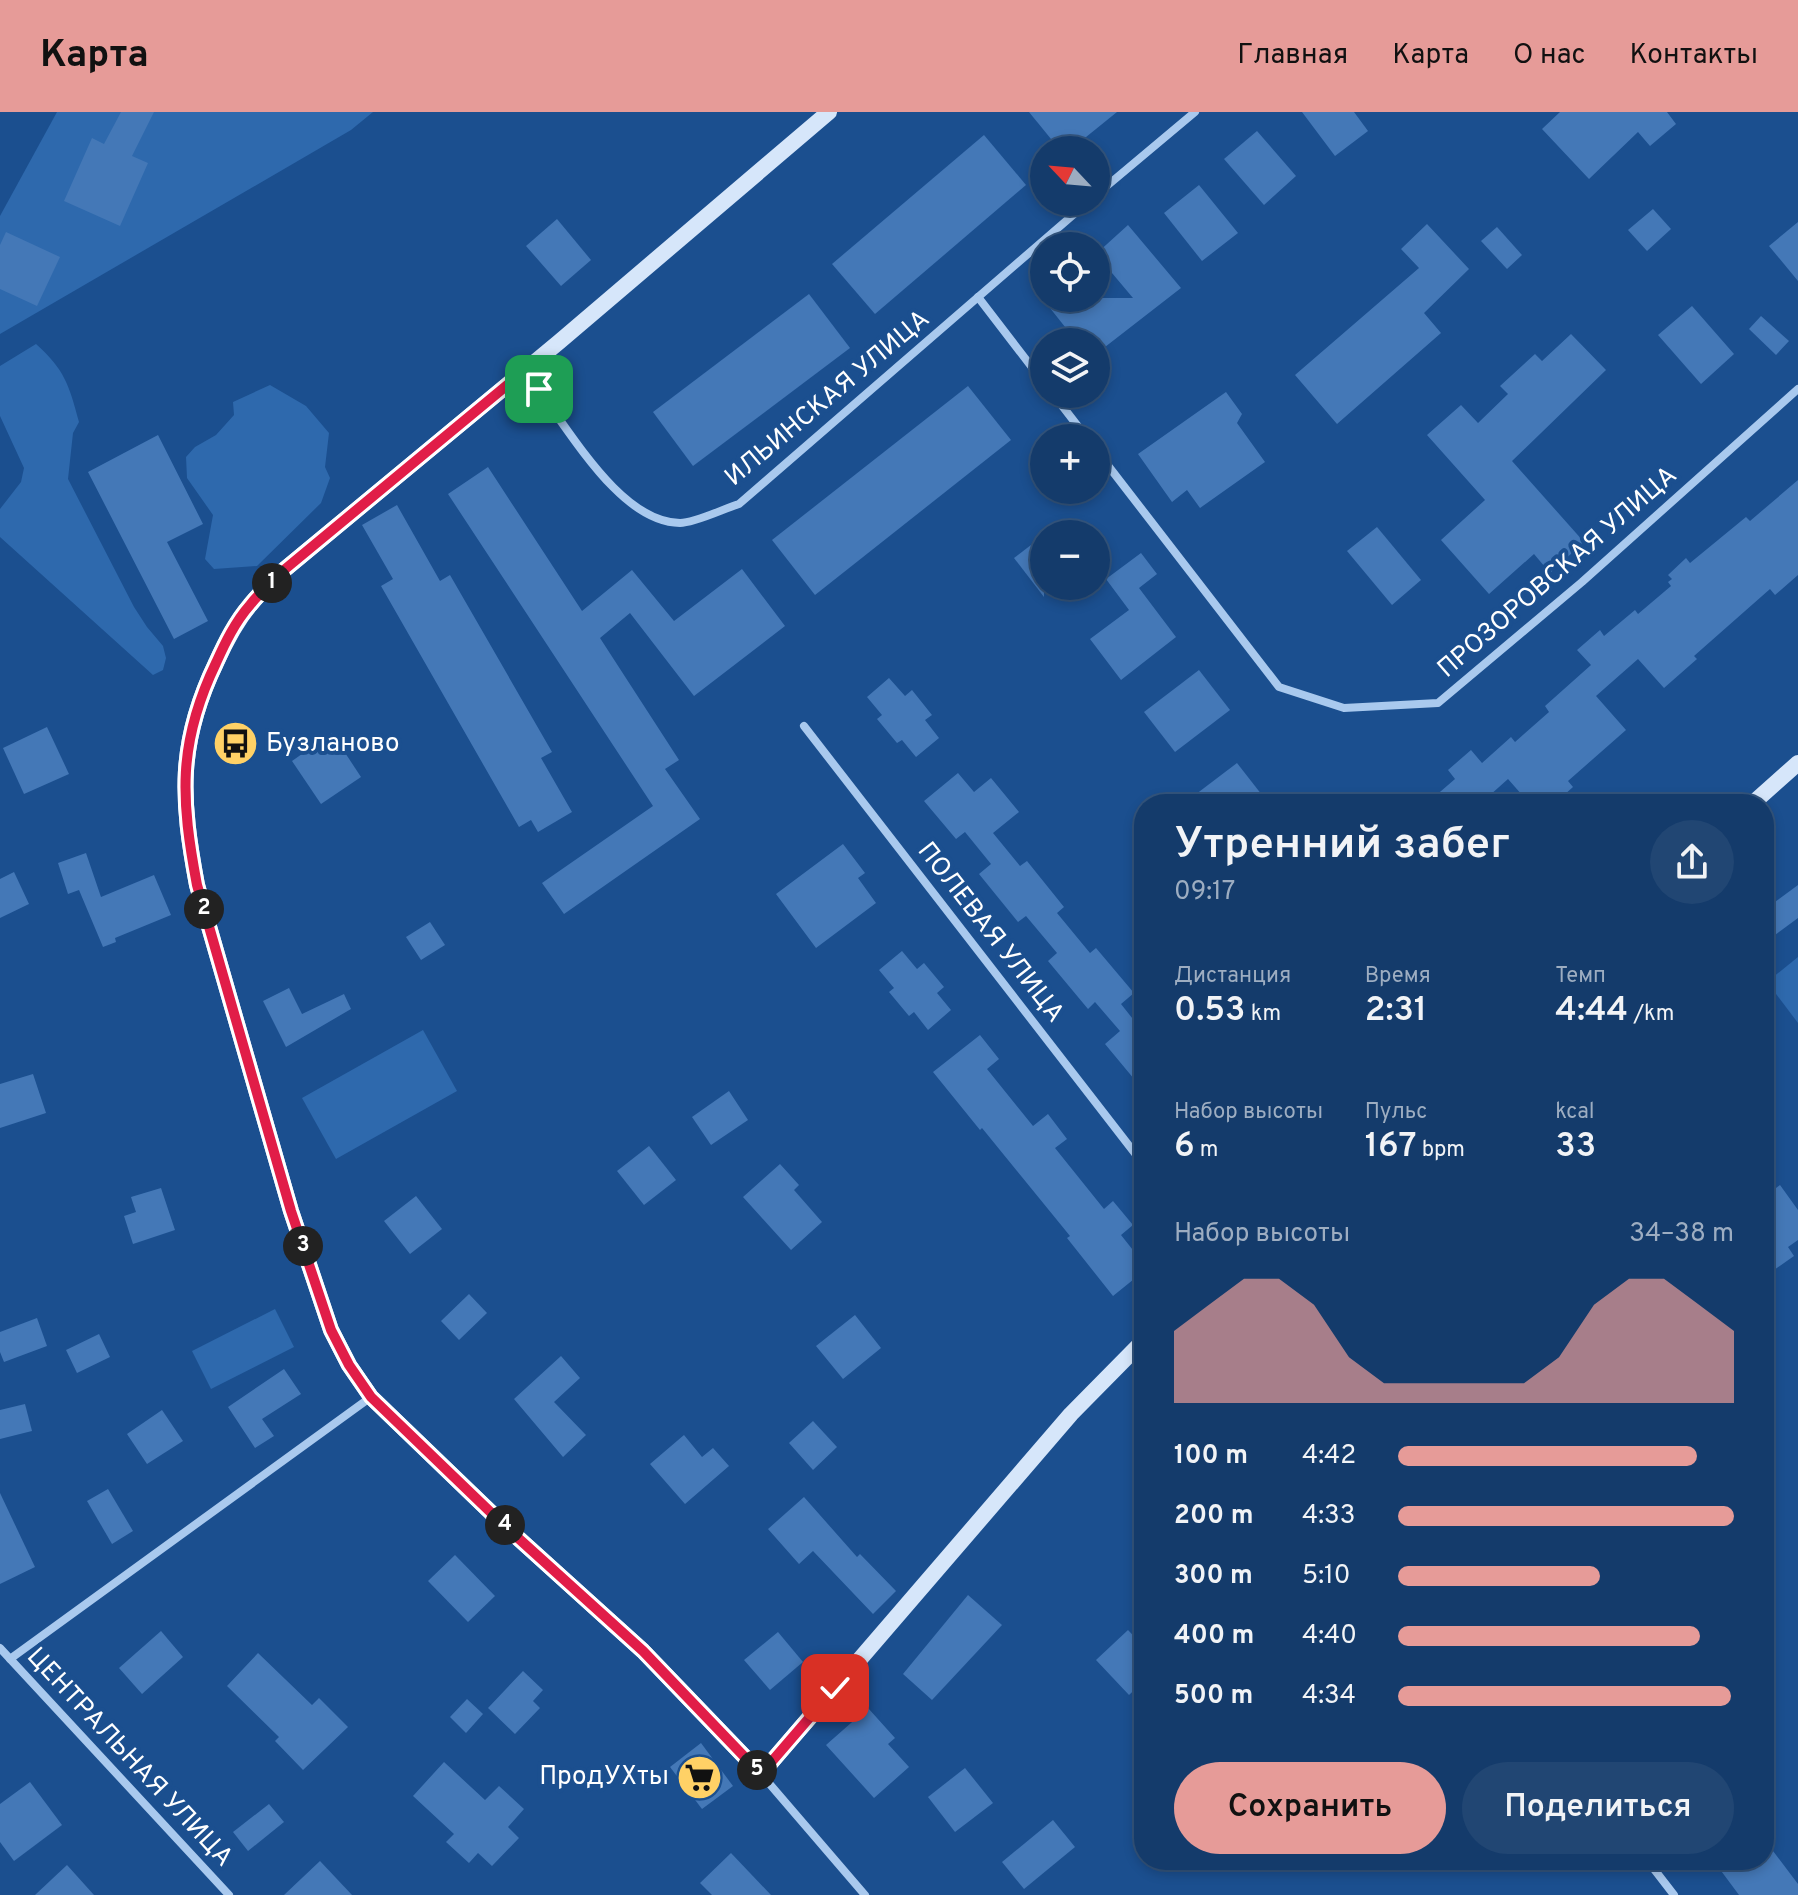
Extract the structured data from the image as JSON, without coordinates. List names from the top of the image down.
{
  "streets": {
    "street": [
      "ИЛЬИНСКАЯ УЛИЦА",
      "ПРОЗОРОВСКАЯ УЛИЦА",
      "ПОЛЕВАЯ УЛИЦА",
      "ЦЕНТРАЛЬНАЯ УЛИЦА"
    ]
  },
  "places": {
    "bus stop": ["Бузланово"],
    "supermarket": ["ПродУХты"]
  },
  "north": "top left",
  "page": {
    "header": "Карта",
    "nav": [
      "Главная",
      "Карта",
      "О нас",
      "Контакты"
    ],
    "map_buttons": ["+", "−"],
    "pins": [
      "1",
      "2",
      "3",
      "4",
      "5"
    ],
    "heading": ["Утренний забег", "09:17"],
    "stats": [
      ["Дистанция", "0.53 km"],
      ["Время", "2:31"],
      ["Темп", "4:44 /km"],
      ["Набор высоты", "6 m"],
      ["Пульс", "167 bpm"],
      ["kcal", "33"]
    ],
    "chart": ["Набор высоты", "34–38 m"],
    "list": [
      {
        "name": "100 m",
        "note": "4:42"
      },
      {
        "name": "200 m",
        "note": "4:33"
      },
      {
        "name": "300 m",
        "note": "5:10"
      },
      {
        "name": "400 m",
        "note": "4:40"
      },
      {
        "name": "500 m",
        "note": "4:34"
      }
    ],
    "buttons": ["Сохранить", "Поделиться"]
  }
}
